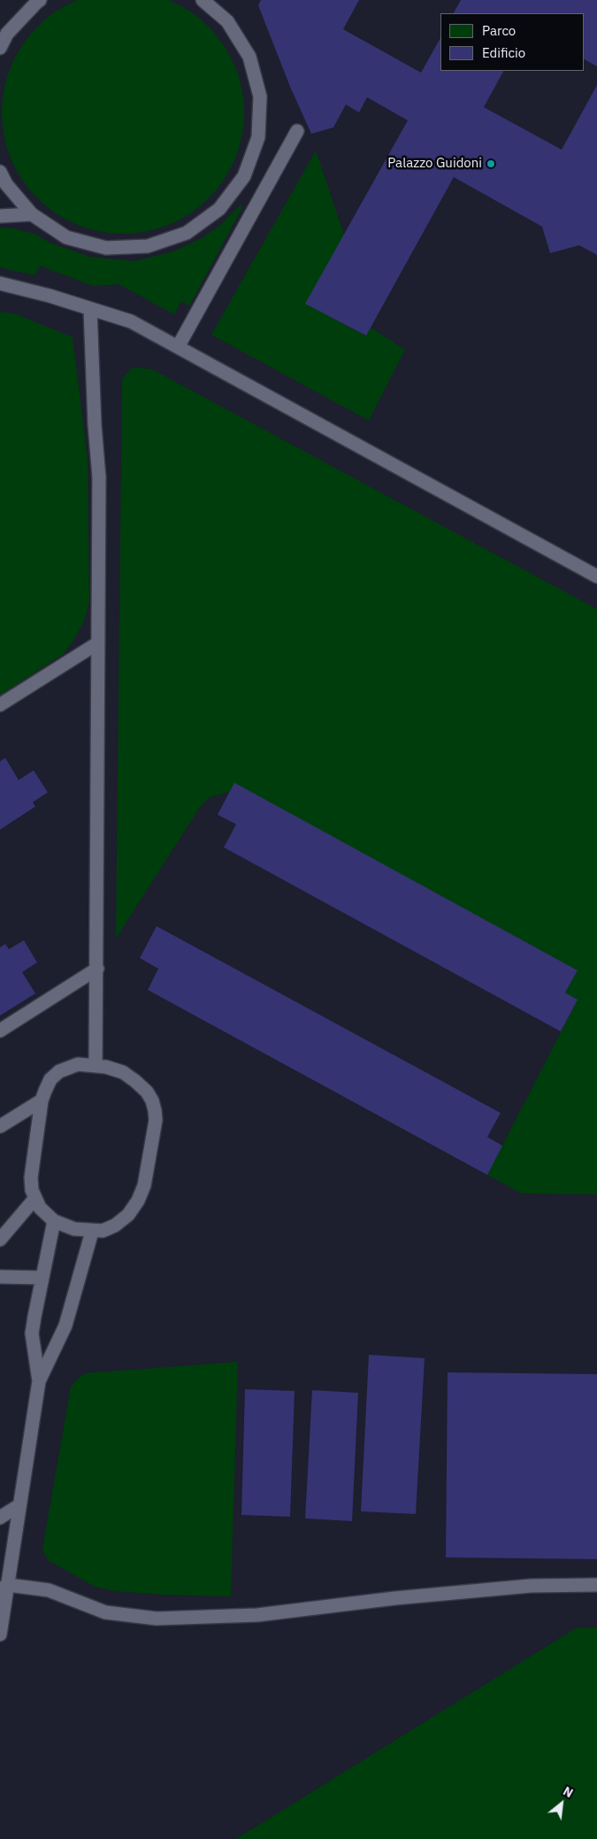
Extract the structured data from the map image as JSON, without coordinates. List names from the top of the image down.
{
  "places": ["Palazzo Guidoni"],
  "legend": ["Parco", "Edificio"],
  "north": "top right"
}
